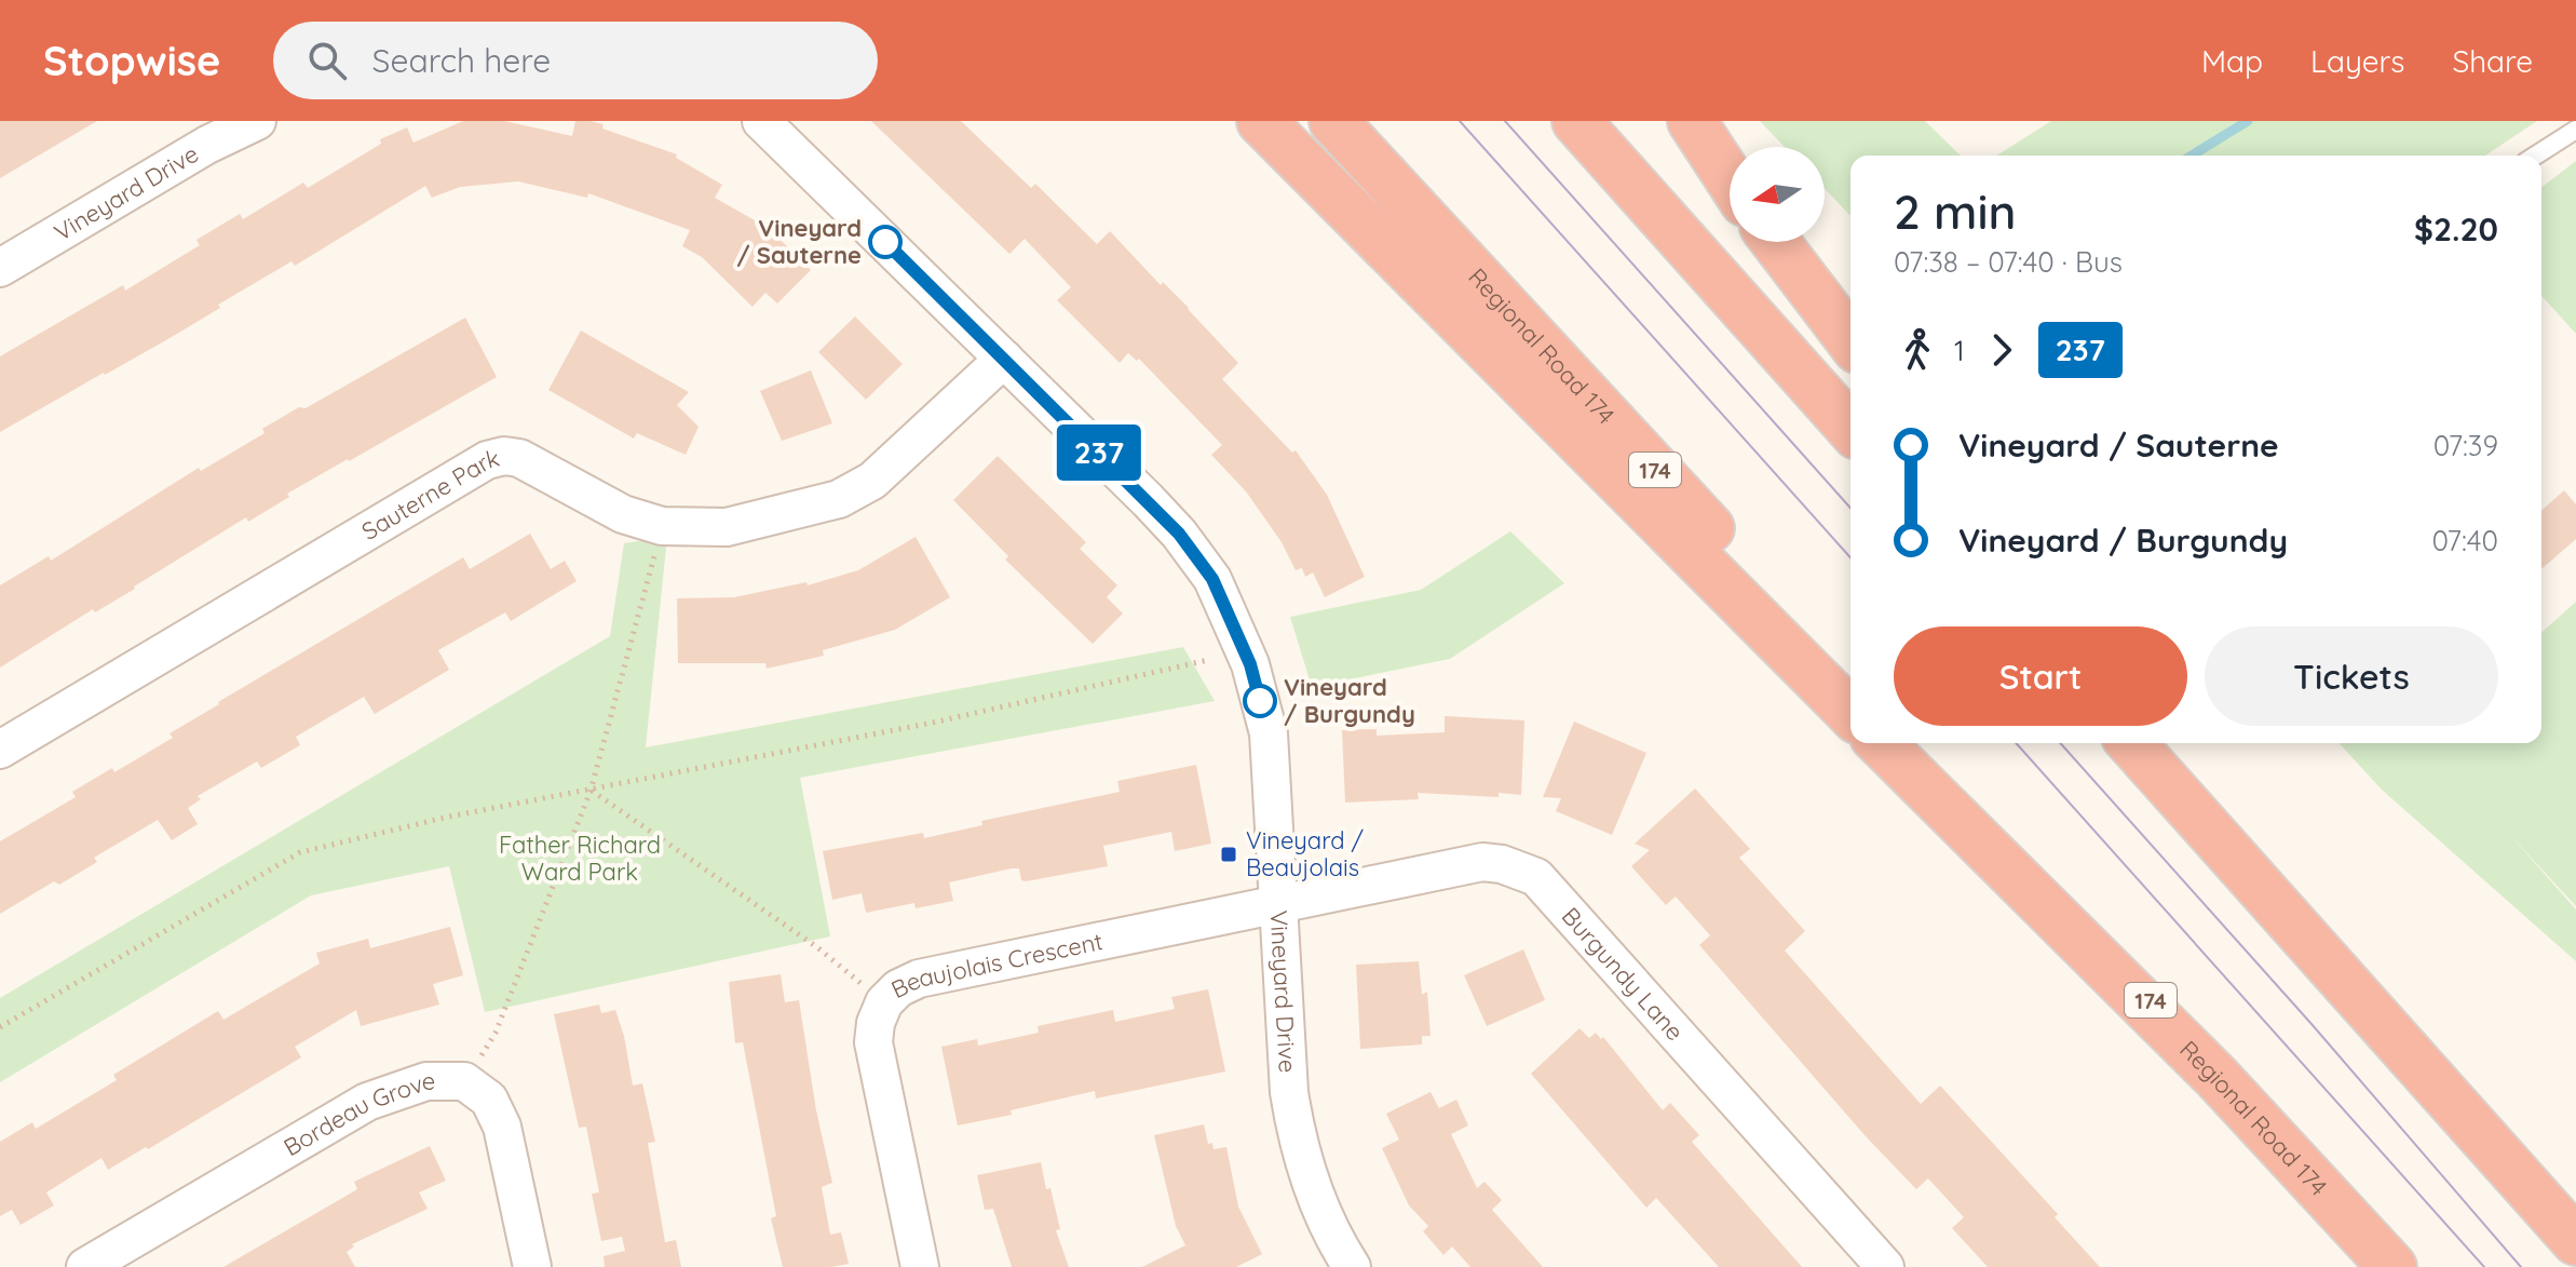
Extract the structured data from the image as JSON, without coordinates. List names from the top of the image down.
{
  "streets": {
    "highway": ["Regional Road 174", "174"],
    "street": [
      "Vineyard Drive",
      "Sauterne Park",
      "Beaujolais Crescent",
      "Burgundy Lane",
      "Bordeau Grove"
    ]
  },
  "crossings": [
    ["Vineyard Drive", "Sauterne Park"],
    ["Vineyard Drive", "Beaujolais Crescent"],
    ["Vineyard Drive", "Burgundy Lane"],
    ["Beaujolais Crescent", "Burgundy Lane"]
  ],
  "parks": ["Father Richard Ward Park"],
  "places": {
    "other": ["Vineyard / Sauterne", "Vineyard / Burgundy"],
    "transit": ["Vineyard / Beaujolais"]
  },
  "lines": ["bus line 237"],
  "north": "left",
  "page": {
    "header": "Stopwise",
    "search": "Search here",
    "nav": ["Map", "Layers", "Share"],
    "on_map": "237",
    "heading": ["2 min", "07:38 – 07:40 · Bus", "$2.20"],
    "legs": ["1", "237"],
    "list": [
      {
        "name": "Vineyard / Sauterne",
        "value": "07:39"
      },
      {
        "name": "Vineyard / Burgundy",
        "value": "07:40"
      }
    ],
    "buttons": ["Start", "Tickets"]
  }
}
